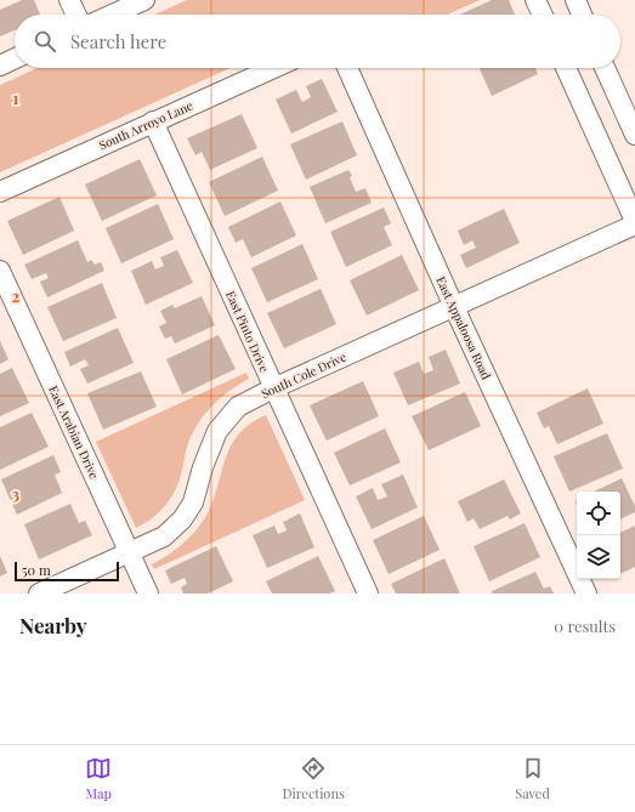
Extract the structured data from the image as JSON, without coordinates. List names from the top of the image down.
{
  "streets": {
    "street": [
      "South Arroyo Lane",
      "East Appaloosa Road",
      "East Pinto Drive",
      "South Cole Drive",
      "East Arabian Drive"
    ]
  },
  "crossings": [
    ["South Arroyo Lane", "East Pinto Drive"],
    ["East Appaloosa Road", "South Cole Drive"],
    ["East Pinto Drive", "South Cole Drive"],
    ["South Cole Drive", "East Arabian Drive"]
  ],
  "scale_bar": "50 m",
  "page": {
    "search": "Search here",
    "scale": "50 m",
    "heading": ["Nearby", "0 results"],
    "nav": ["Map", "Directions", "Saved"]
  },
  "grid": {
    "rows": ["1", "2", "3"]
  }
}
